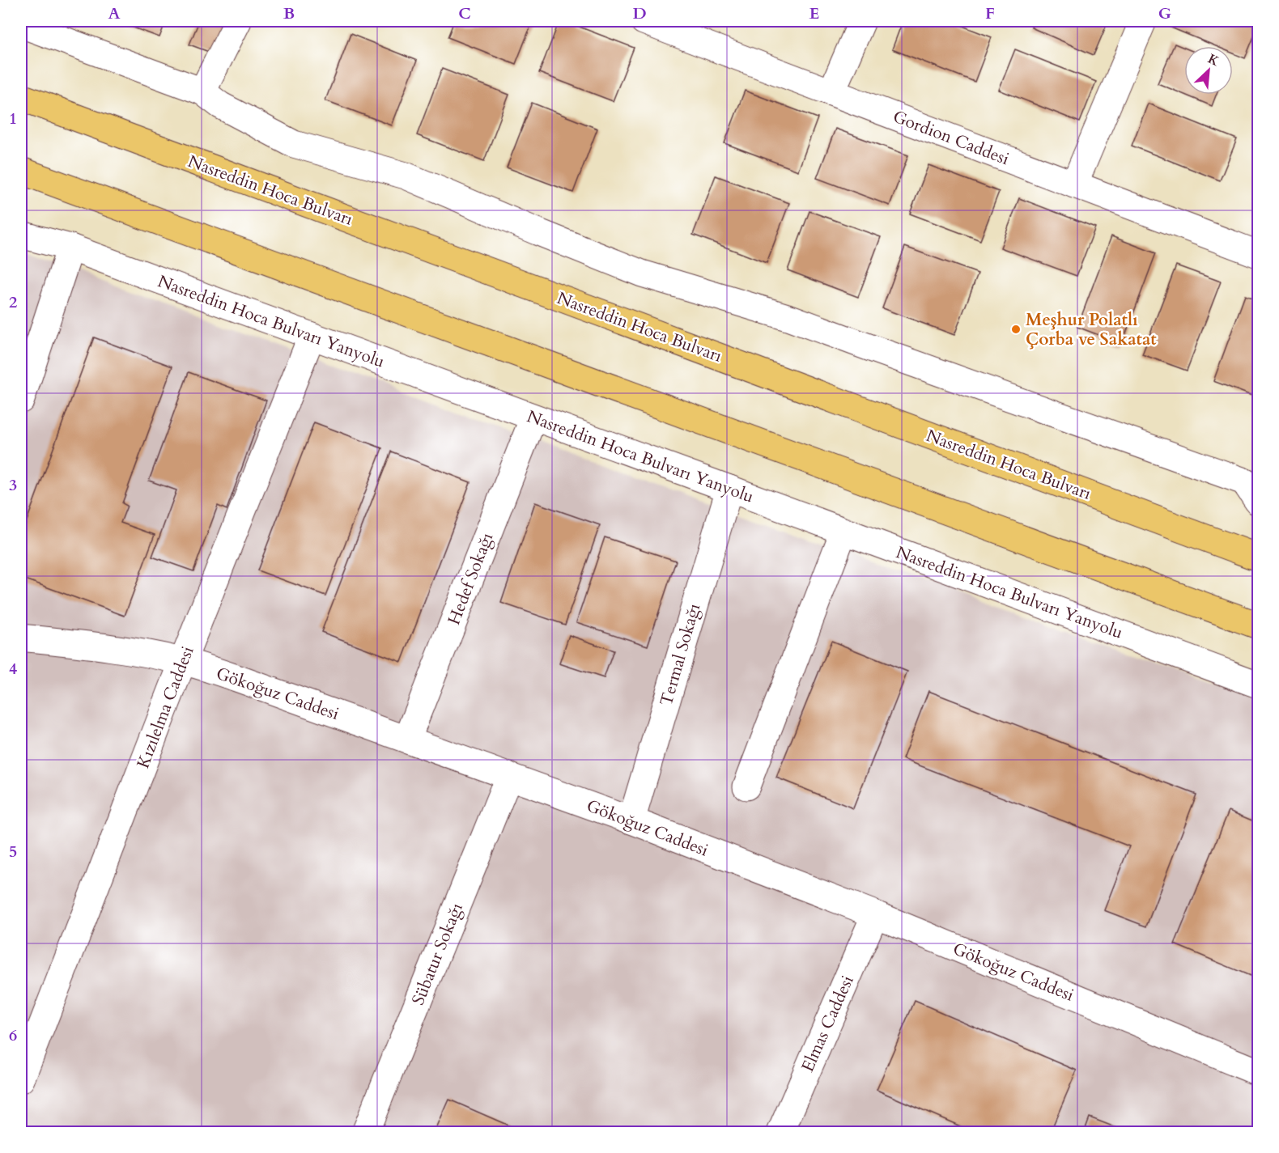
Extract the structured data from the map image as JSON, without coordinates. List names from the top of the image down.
{
  "streets": {
    "highway": ["Nasreddin Hoca Bulvarı"],
    "street": [
      "Gordion Caddesi",
      "Nasreddin Hoca Bulvarı Yanyolu",
      "Hedef Sokağı",
      "Termal Sokağı",
      "Gökoğuz Caddesi",
      "Kızılelma Caddesi",
      "Sübatur Sokağı",
      "Elmas Caddesi"
    ]
  },
  "crossings": [
    ["Nasreddin Hoca Bulvarı Yanyolu", "Hedef Sokağı"],
    ["Nasreddin Hoca Bulvarı Yanyolu", "Termal Sokağı"],
    ["Nasreddin Hoca Bulvarı Yanyolu", "Kızılelma Caddesi"],
    ["Hedef Sokağı", "Gökoğuz Caddesi"],
    ["Termal Sokağı", "Gökoğuz Caddesi"],
    ["Gökoğuz Caddesi", "Kızılelma Caddesi"],
    ["Gökoğuz Caddesi", "Sübatur Sokağı"],
    ["Gökoğuz Caddesi", "Elmas Caddesi"]
  ],
  "places": ["Meşhur Polatlı Çorba ve Sakatat"],
  "north": "top right",
  "grid": {
    "columns": [
      "A",
      "B",
      "C",
      "D",
      "E",
      "F",
      "G"
    ],
    "rows": [
      "1",
      "2",
      "3",
      "4",
      "5",
      "6"
    ]
  }
}
